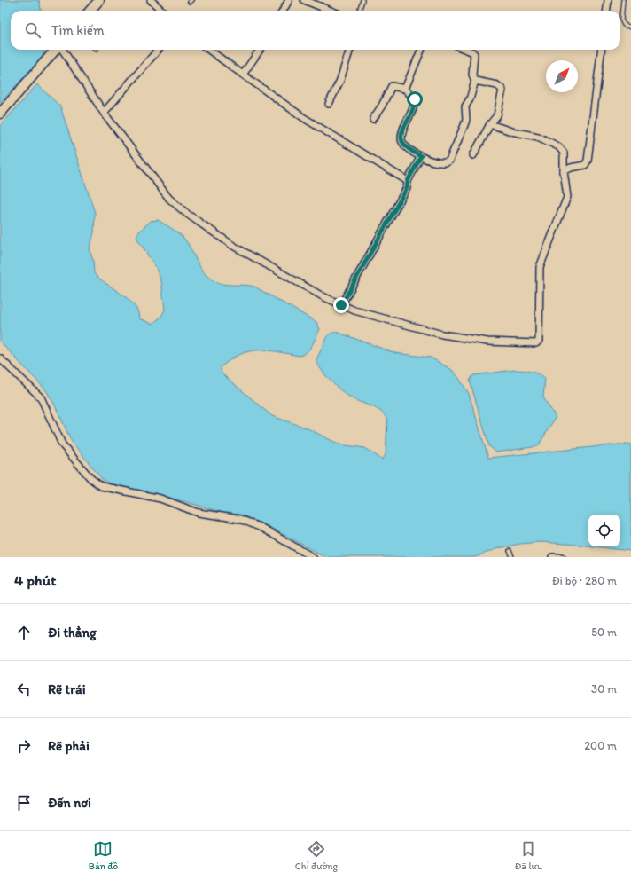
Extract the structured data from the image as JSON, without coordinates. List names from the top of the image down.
{
  "north": "top right",
  "page": {
    "search": "Tìm kiếm",
    "heading": ["4 phút", "Đi bộ · 280 m"],
    "list": [
      ["Đi thẳng", "50 m"],
      ["Rẽ trái", "30 m"],
      ["Rẽ phải", "200 m"],
      "Đến nơi"
    ],
    "nav": ["Bản đồ", "Chỉ đường", "Đã lưu"]
  }
}
